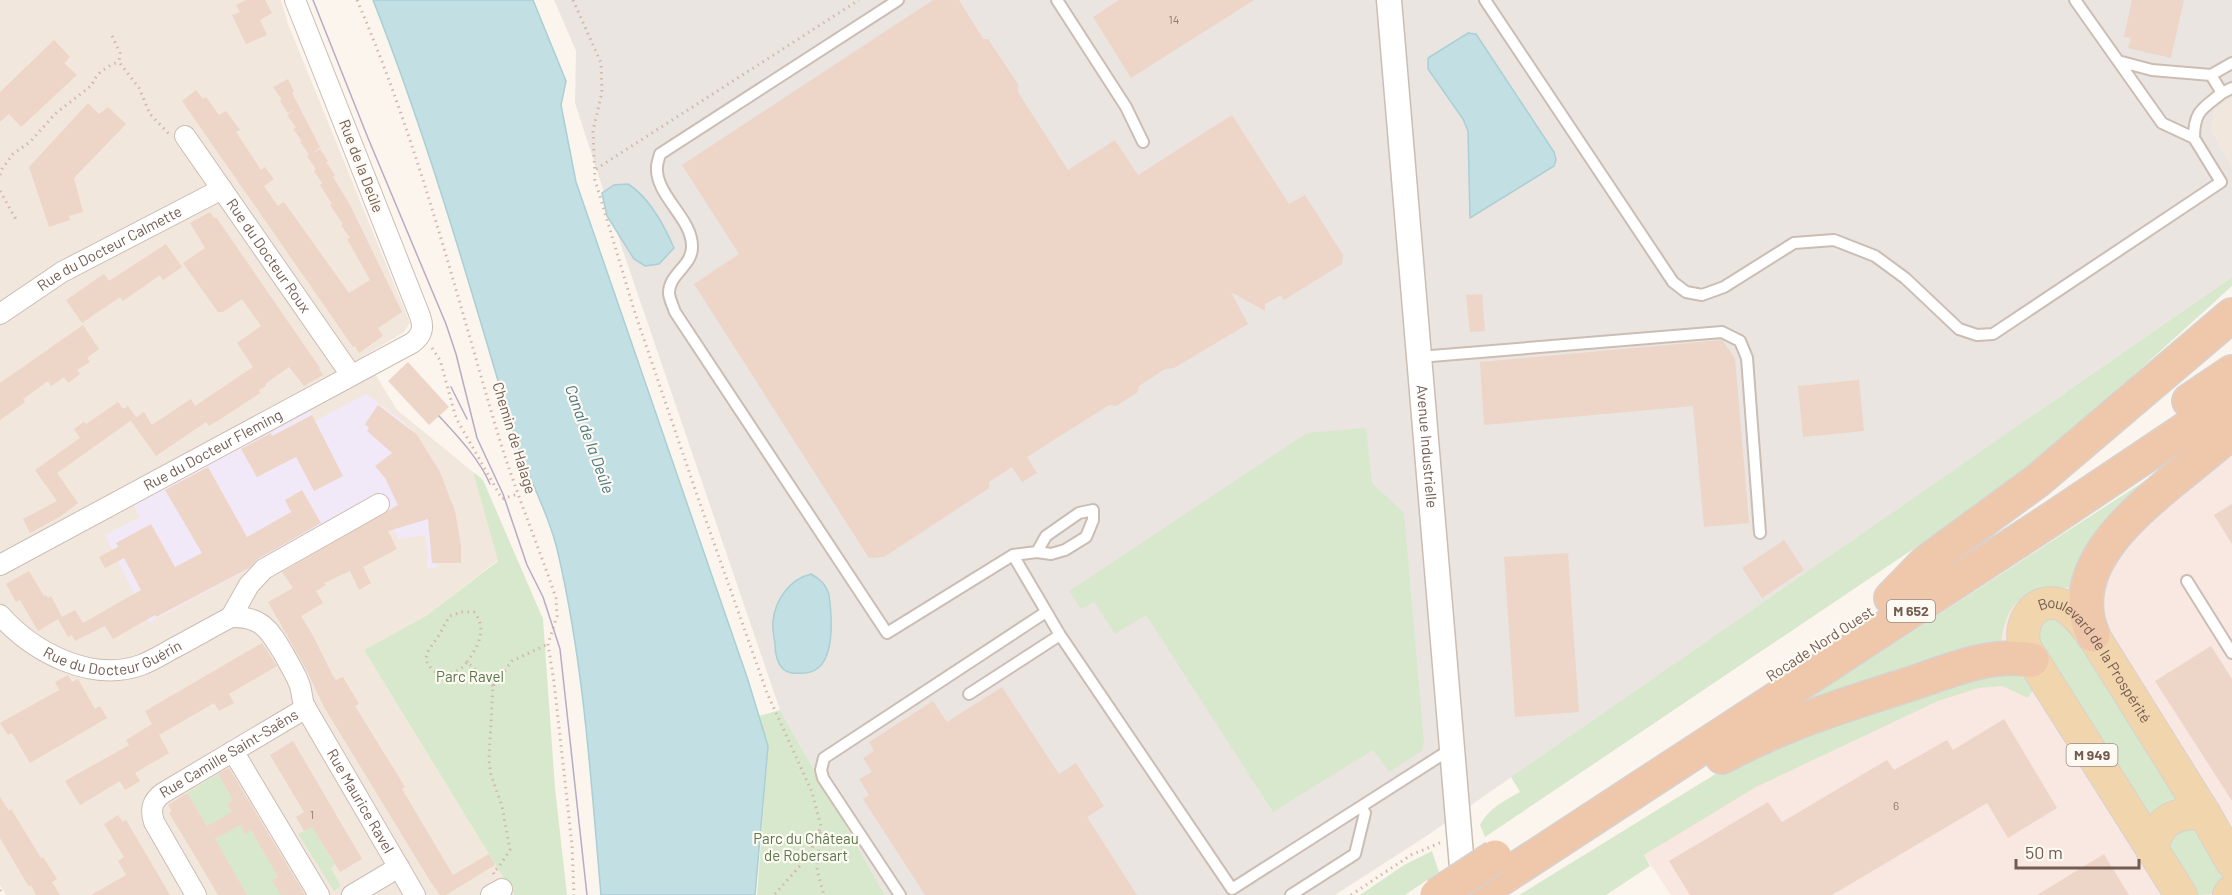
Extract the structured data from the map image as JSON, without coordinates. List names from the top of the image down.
{
  "streets": {
    "highway": ["M 652", "Rocade Nord Ouest"],
    "main road": ["Boulevard de la Prospérité", "M 949"],
    "street": [
      "Rue de la Deûle",
      "Rue du Docteur Calmette",
      "Rue du Docteur Roux",
      "Avenue Industrielle",
      "Rue du Docteur Fleming",
      "Rue du Docteur Guérin",
      "Rue Camille Saint-Saëns",
      "Rue Maurice Ravel"
    ],
    "path": ["Chemin de Halage"]
  },
  "crossings": [
    ["Rue de la Deûle", "Rue du Docteur Fleming"],
    ["Rue du Docteur Calmette", "Rue du Docteur Roux"],
    ["Rue du Docteur Roux", "Rue du Docteur Fleming"],
    ["Rue Camille Saint-Saëns", "Rue Maurice Ravel"]
  ],
  "water": ["Canal de la Deûle"],
  "parks": ["Parc Ravel", "Parc du Château de Robersart"],
  "house_numbers": ["14", "6", "1"],
  "scale_bar": "50 m"
}
